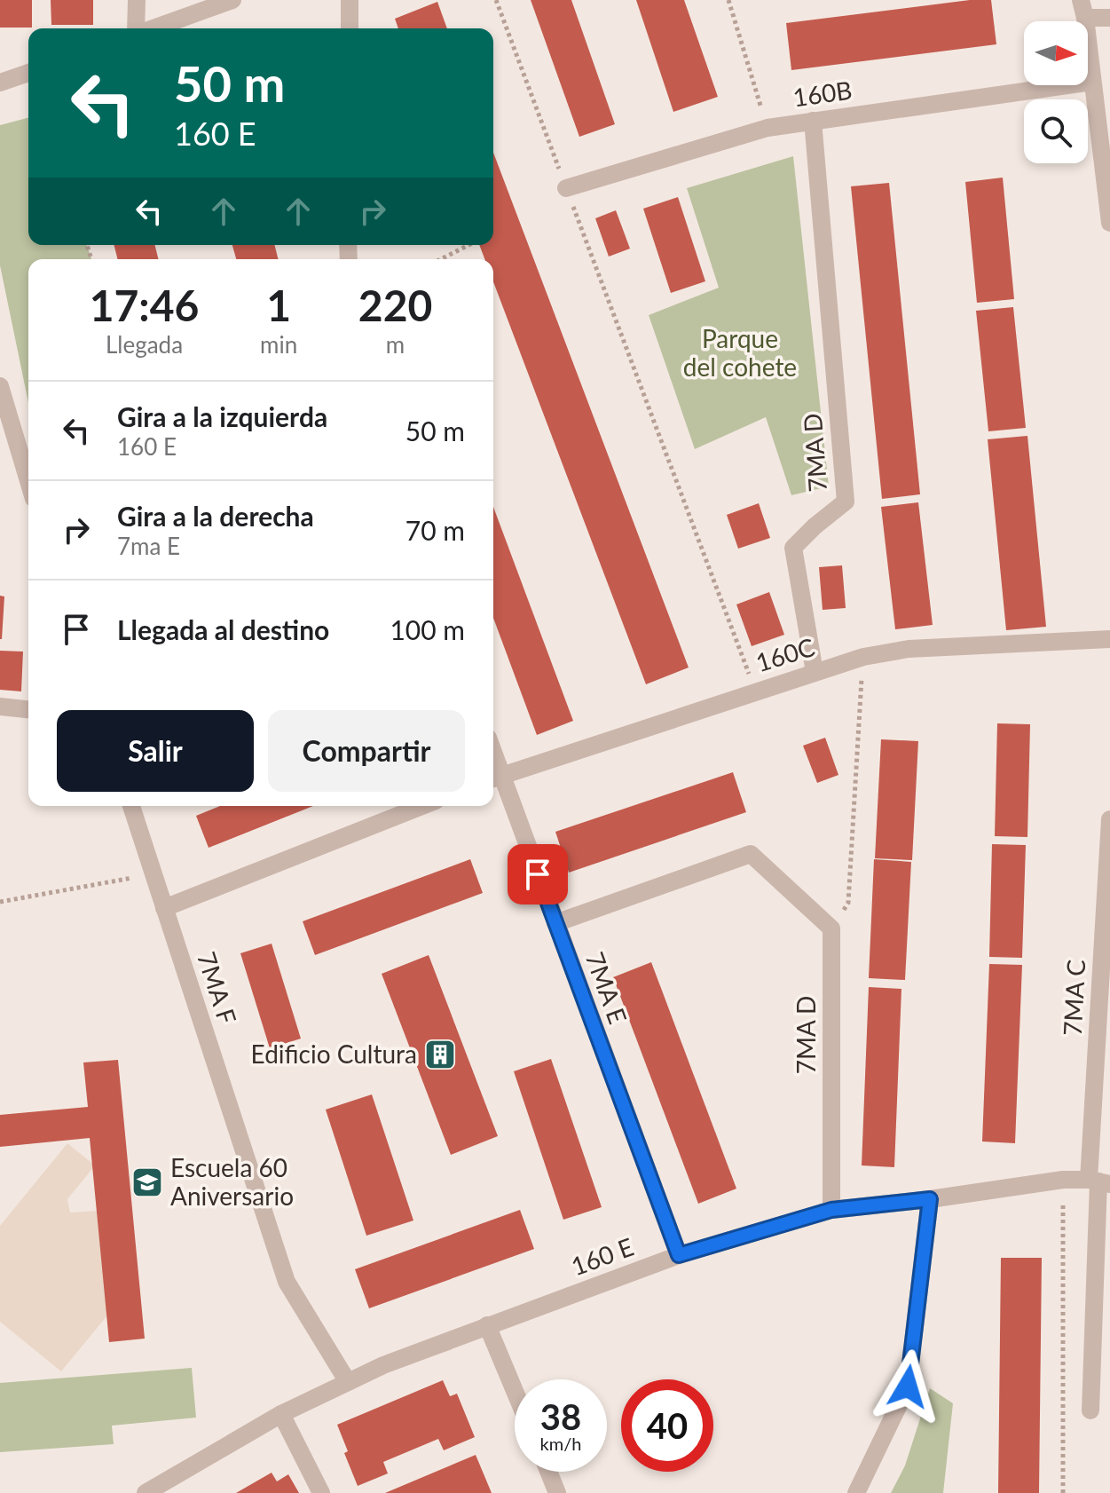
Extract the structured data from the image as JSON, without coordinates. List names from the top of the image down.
{
  "streets": {
    "street": [
      "160B",
      "7MA D",
      "160C",
      "7MA F",
      "7MA E",
      "7MA C",
      "160 E"
    ]
  },
  "crossings": [
    ["160B", "7MA D"],
    ["7MA D", "160C"],
    ["7MA D", "160 E"],
    ["160C", "7MA E"],
    ["7MA F", "160 E"],
    ["7MA E", "160 E"],
    ["7MA C", "160 E"]
  ],
  "parks": ["Parque del cohete"],
  "places": {
    "building": ["Edificio Cultura"],
    "school or university": ["Escuela 60 Aniversario"]
  },
  "north": "right",
  "page": {
    "turn": ["50 m", "160 E"],
    "eta": [
      "17:46",
      "Llegada",
      "1",
      "min",
      "220",
      "m"
    ],
    "list": [
      {
        "name": "Gira a la izquierda",
        "note": "160 E",
        "value": "50 m"
      },
      {
        "name": "Gira a la derecha",
        "note": "7ma E",
        "value": "70 m"
      },
      {
        "name": "Llegada al destino",
        "value": "100 m"
      }
    ],
    "buttons": ["Salir", "Compartir"],
    "speed": "38 km/h",
    "limit": "40"
  }
}
